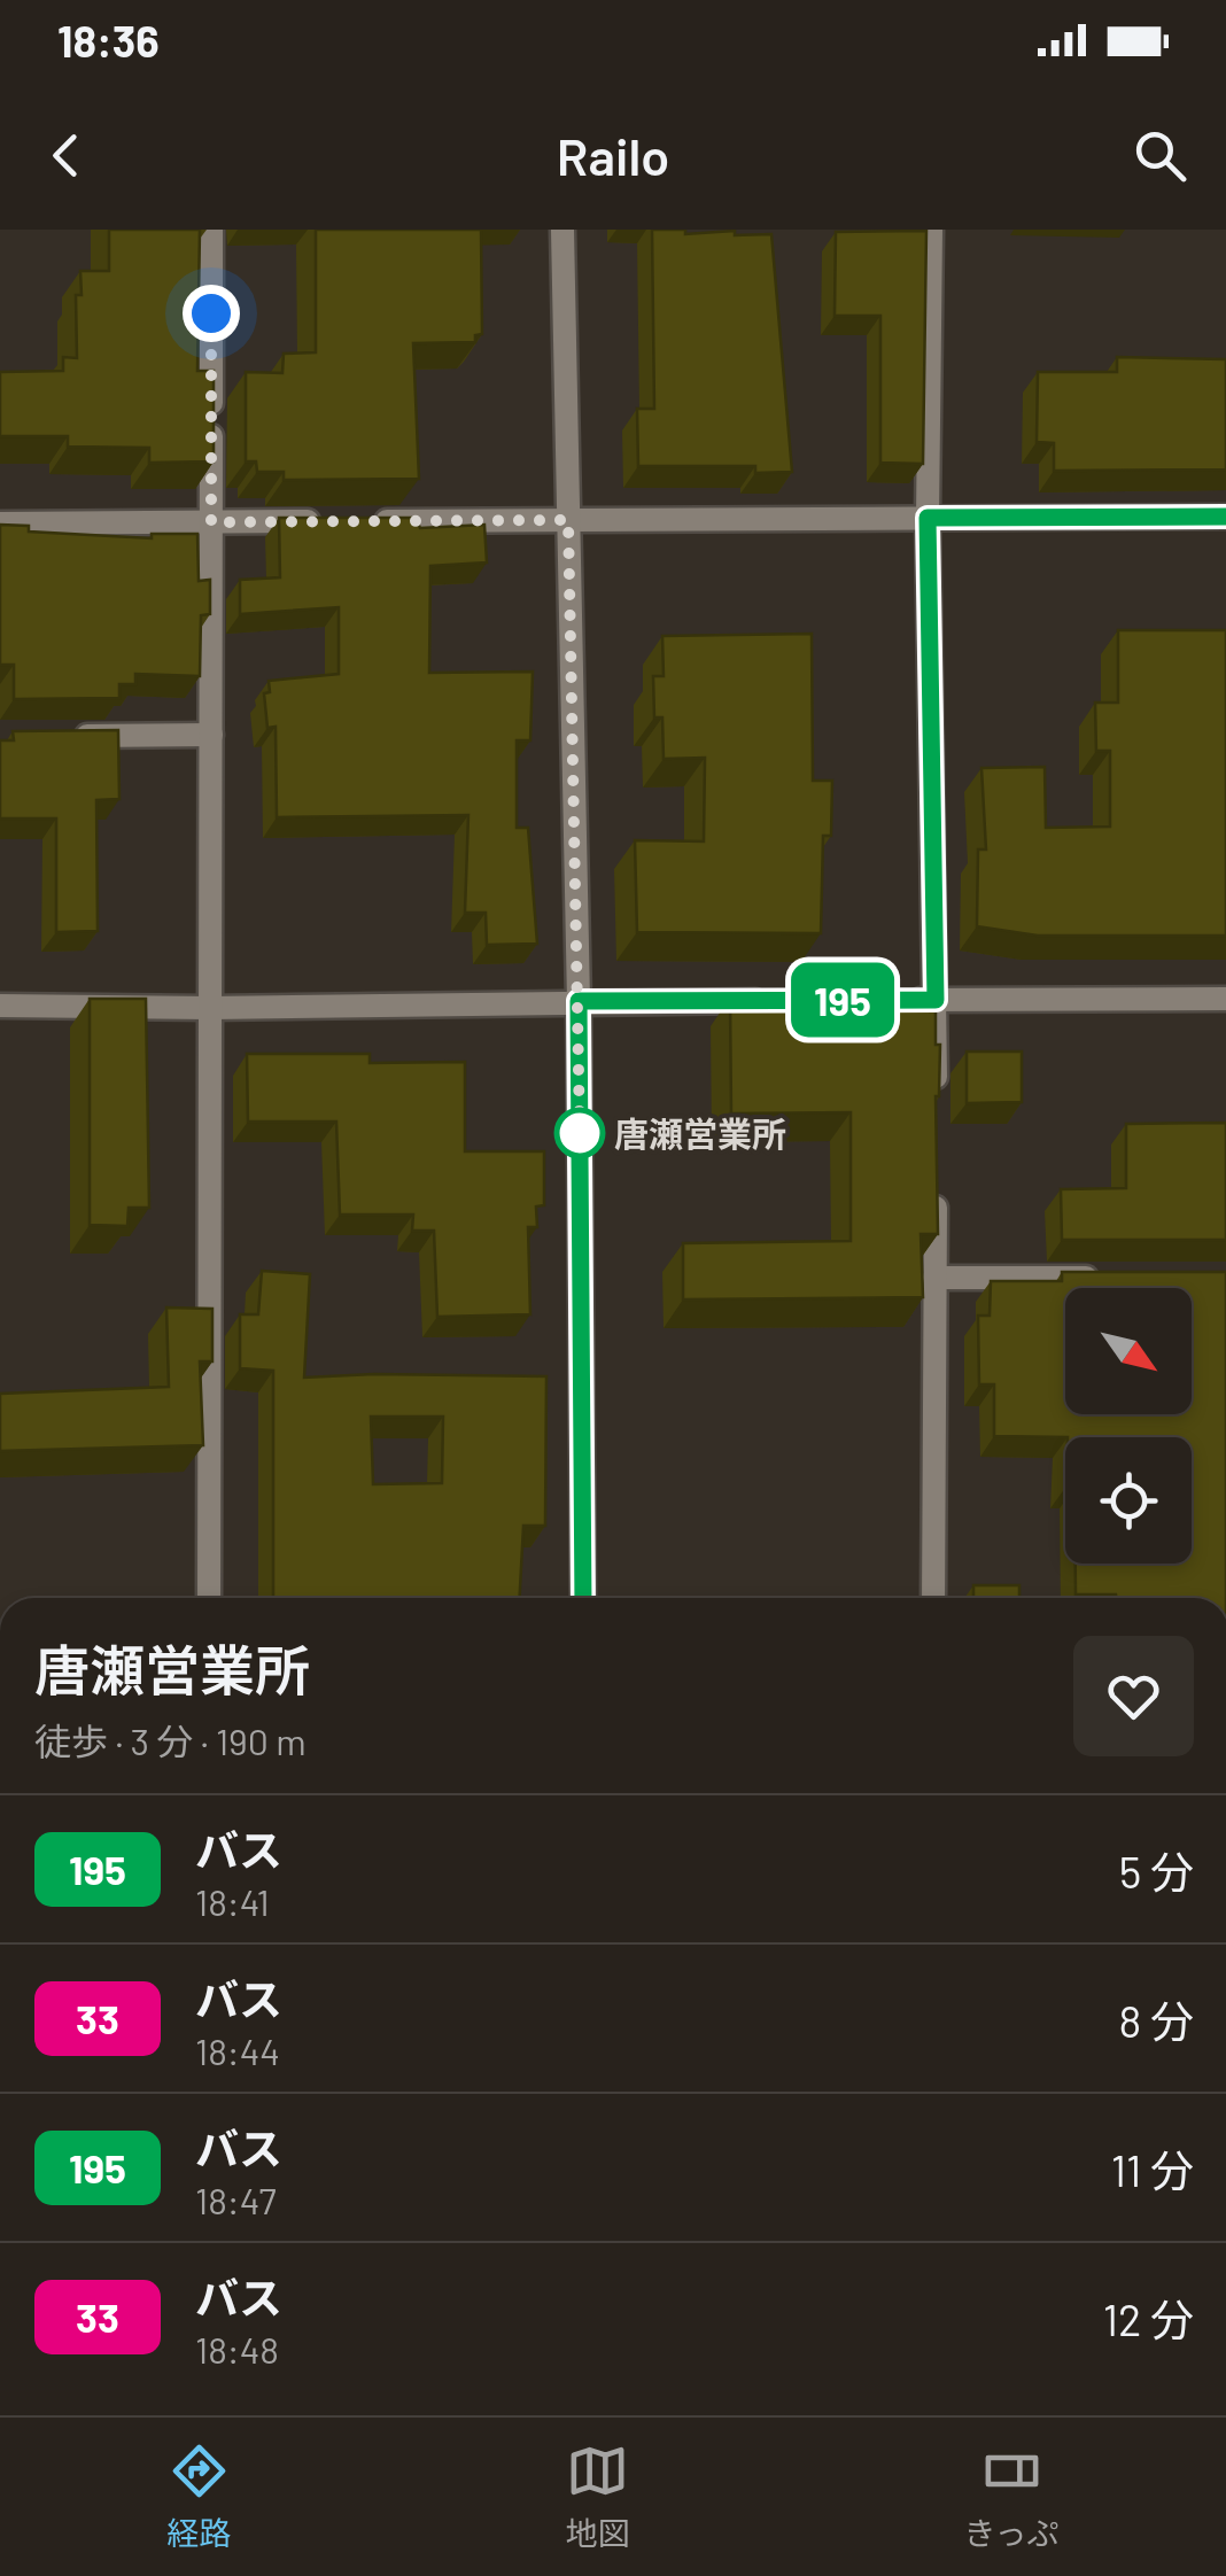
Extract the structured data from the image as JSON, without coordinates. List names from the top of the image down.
{
  "places": ["唐瀬営業所"],
  "lines": ["bus line 195"],
  "north": "bottom right",
  "page": {
    "status": "18:36",
    "header": "Railo",
    "on_map": "195",
    "heading": ["唐瀬営業所", "徒歩 · 3 分 · 190 m"],
    "list": [
      {
        "mark": "195",
        "name": "バス",
        "note": "18:41",
        "value": "5 分"
      },
      {
        "mark": "33",
        "name": "バス",
        "note": "18:44",
        "value": "8 分"
      },
      {
        "mark": "195",
        "name": "バス",
        "note": "18:47",
        "value": "11 分"
      },
      {
        "mark": "33",
        "name": "バス",
        "note": "18:48",
        "value": "12 分"
      }
    ],
    "tabs": ["経路", "地図", "きっぷ"]
  }
}
